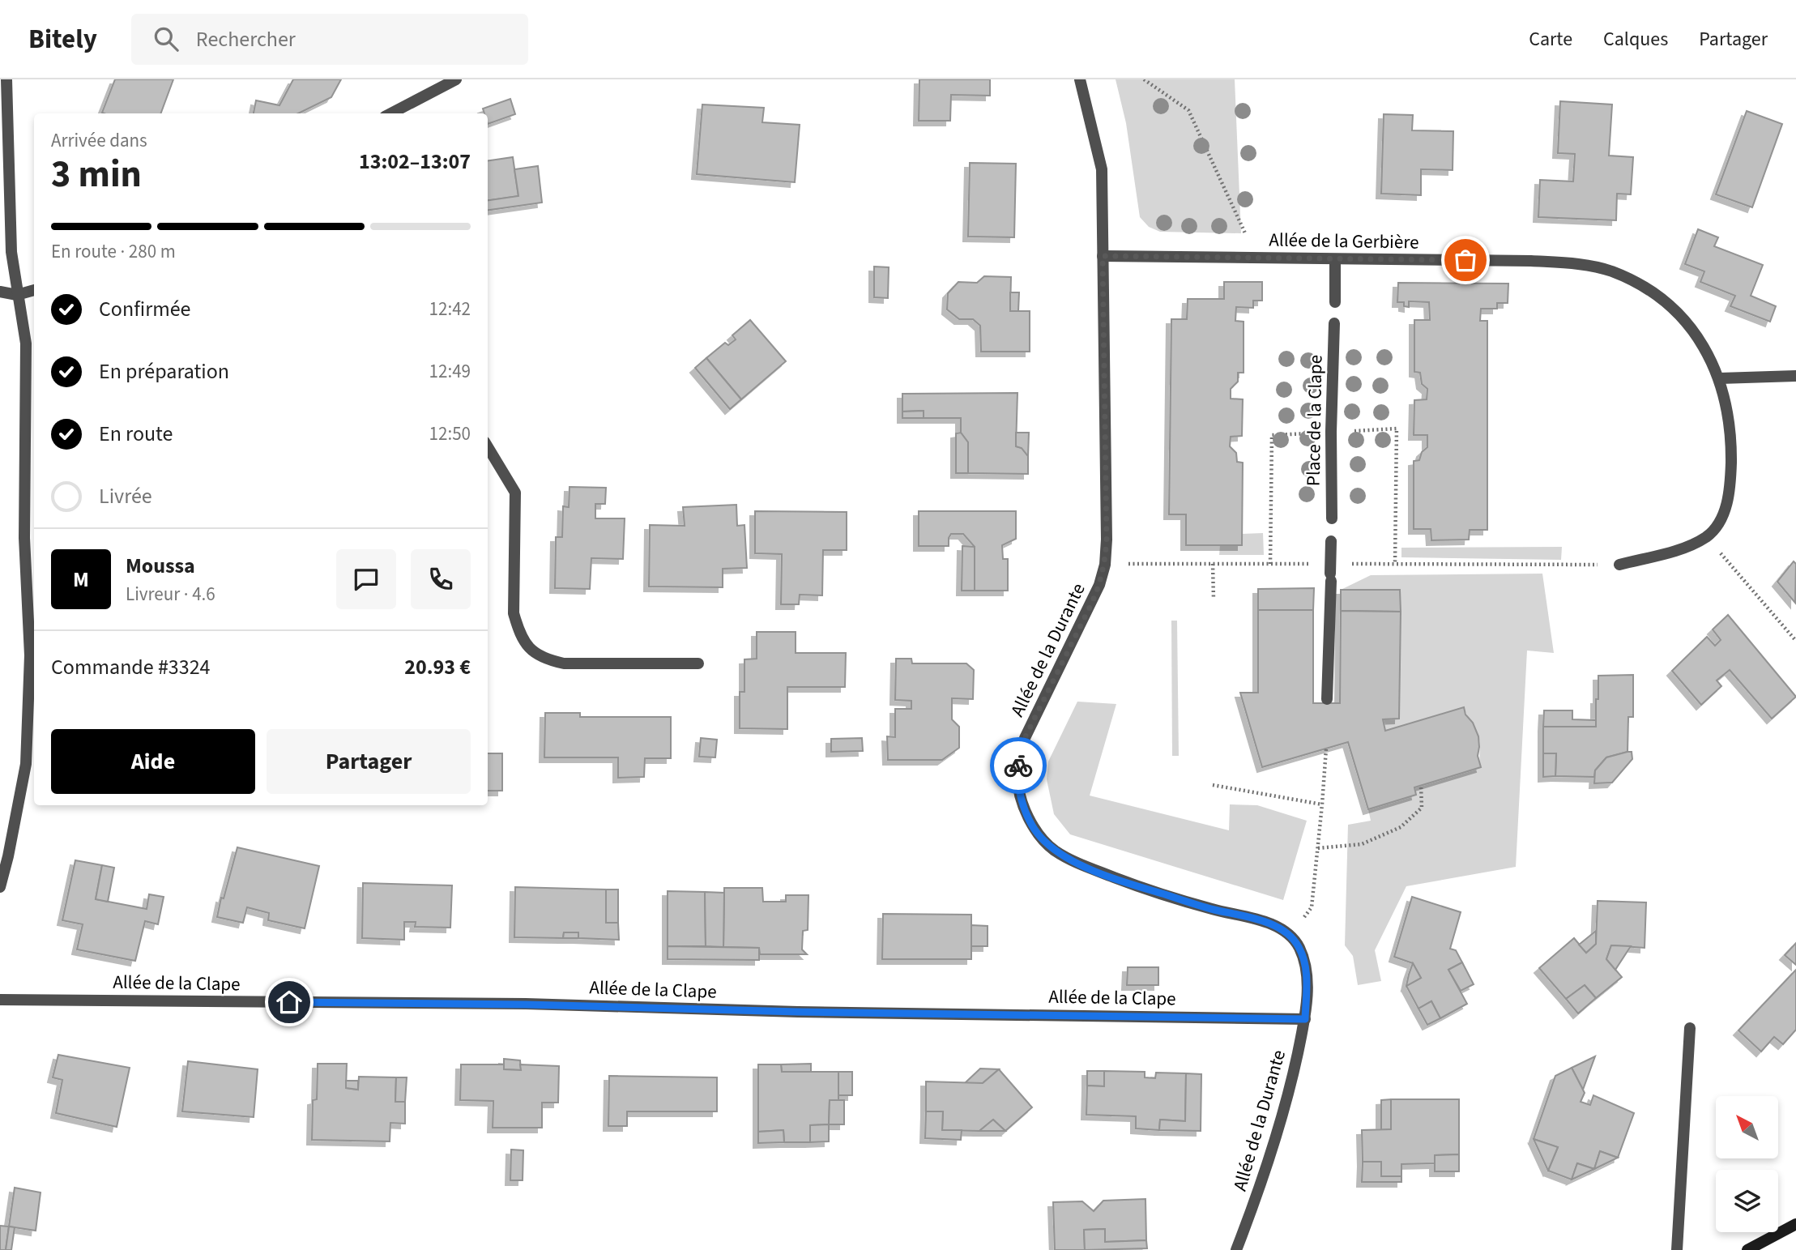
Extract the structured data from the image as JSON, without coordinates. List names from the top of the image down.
{
  "streets": {
    "street": [
      "Allée de la Gerbière",
      "Place de la Clape",
      "Allée de la Durante",
      "Allée de la Clape"
    ]
  },
  "crossings": [
    ["Allée de la Gerbière", "Allée de la Durante"],
    ["Allée de la Durante", "Allée de la Clape"]
  ],
  "north": "top left",
  "page": {
    "header": "Bitely",
    "search": "Rechercher",
    "nav": ["Carte", "Calques", "Partager"],
    "heading": ["3 min", "Arrivée dans", "13:02–13:07"],
    "panel": [
      "Moussa",
      "Livreur · 4.6",
      "Commande #3324",
      "20.93 €"
    ],
    "bar": "En route · 280 m",
    "list": [
      ["Confirmée", "12:42"],
      ["En préparation", "12:49"],
      ["En route", "12:50"],
      "Livrée"
    ],
    "round": "M",
    "buttons": ["Aide", "Partager"]
  }
}
